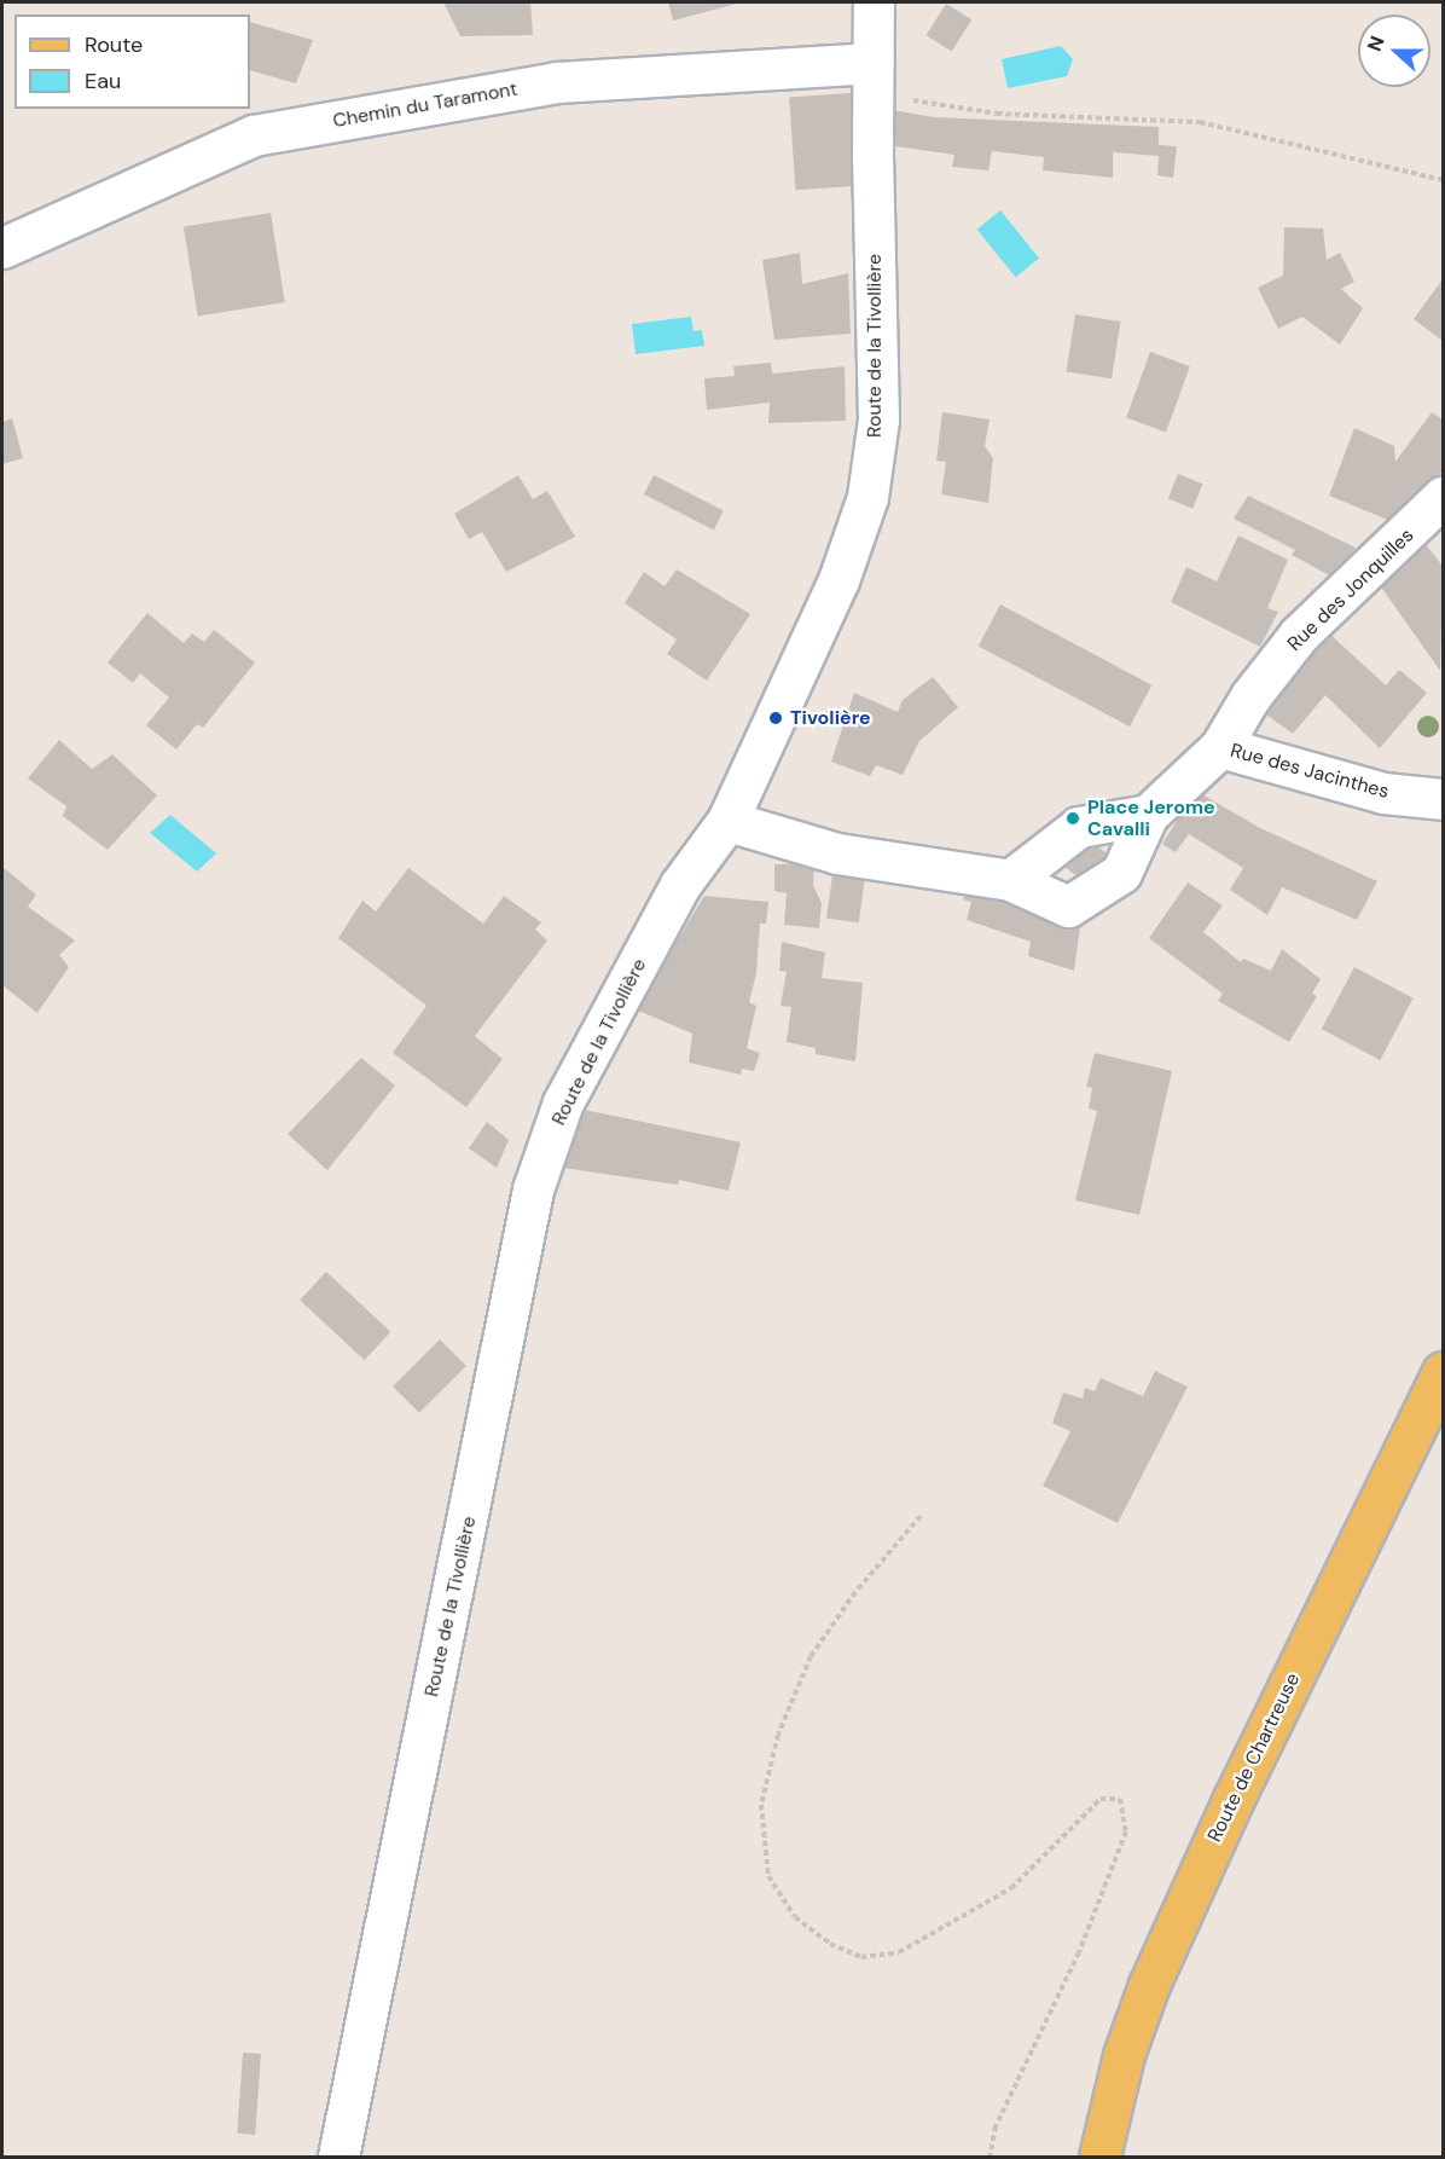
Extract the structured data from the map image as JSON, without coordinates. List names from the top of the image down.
{
  "streets": {
    "main road": ["Route de Chartreuse"],
    "street": [
      "Chemin du Taramont",
      "Route de la Tivollière",
      "Rue des Jonquilles",
      "Rue des Jacinthes"
    ]
  },
  "crossings": [
    ["Chemin du Taramont", "Route de la Tivollière"],
    ["Route de la Tivollière", "Rue des Jonquilles"],
    ["Rue des Jonquilles", "Rue des Jacinthes"]
  ],
  "places": ["Tivolière", "Place Jerome Cavalli"],
  "legend": ["Route", "Eau"],
  "north": "left"
}
